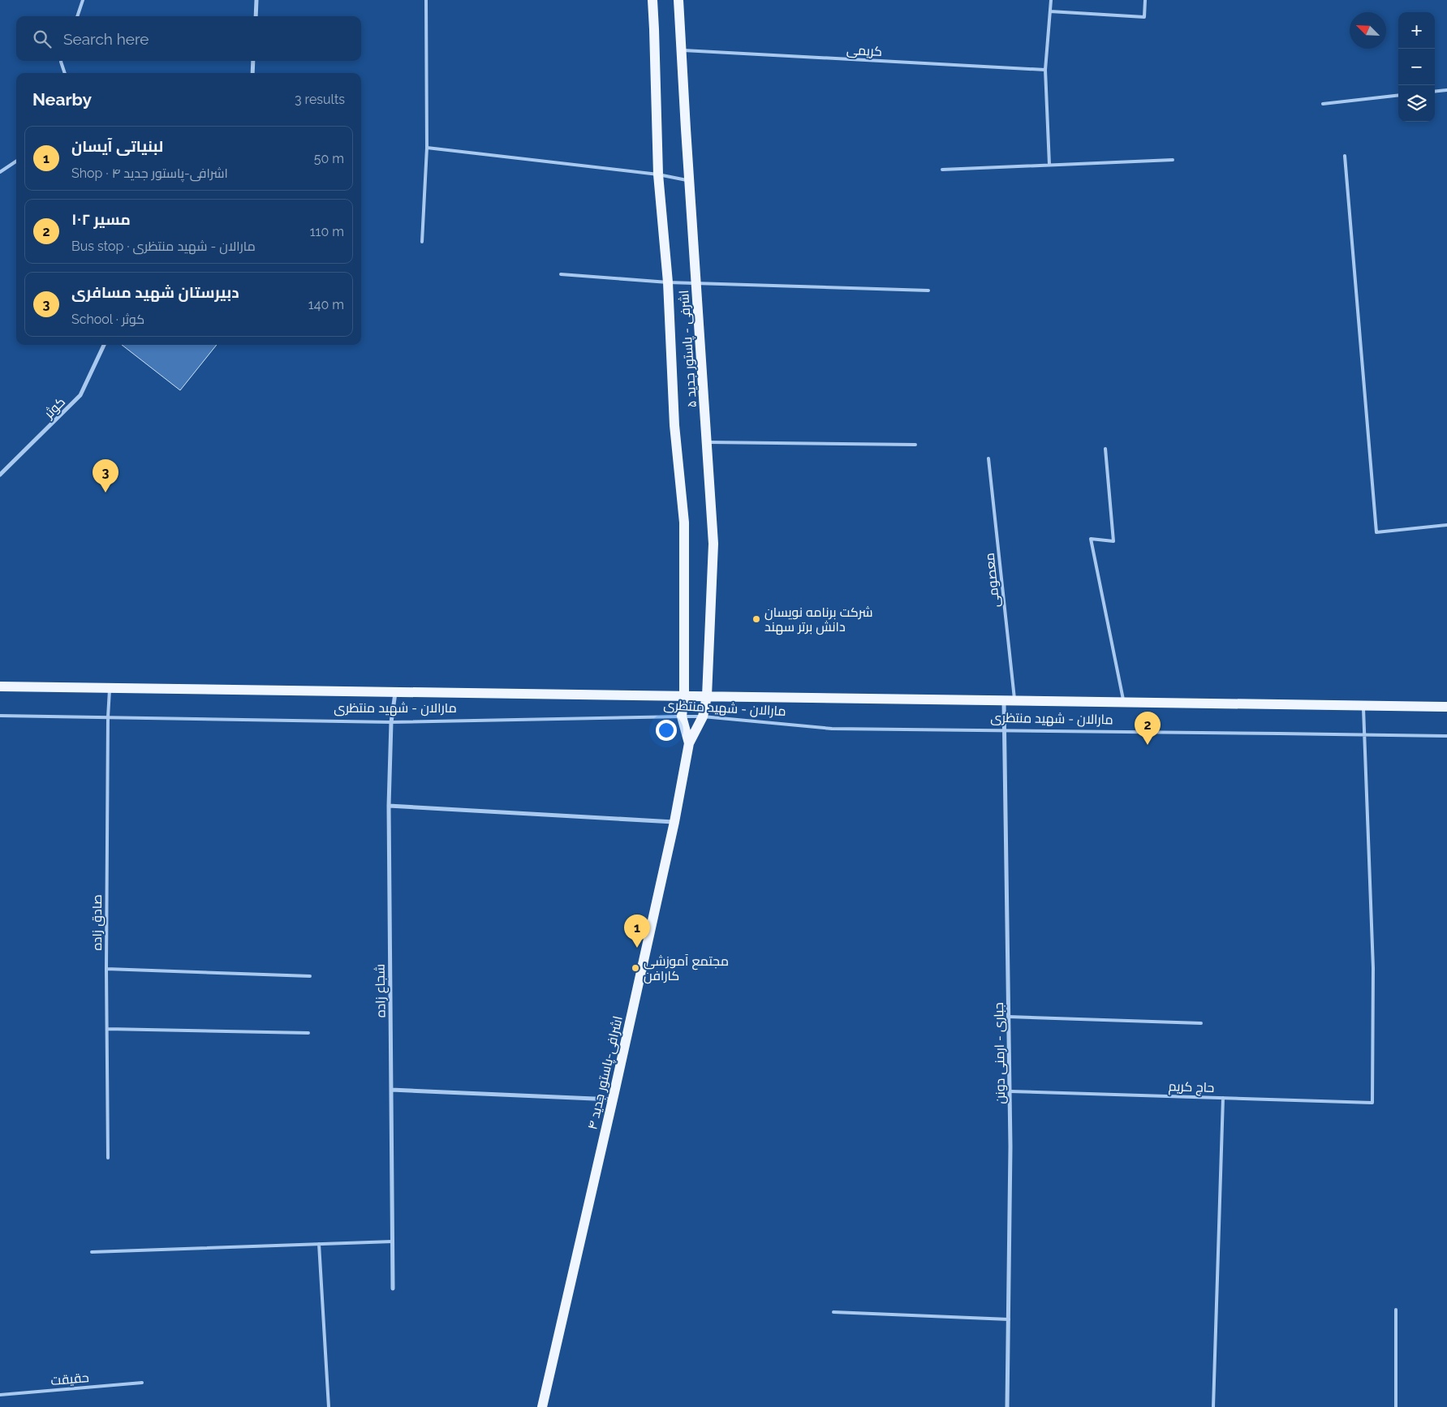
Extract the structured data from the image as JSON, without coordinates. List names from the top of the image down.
{
  "streets": {
    "main road": ["اشرفی - پاستور جدید ۵", "مارالان - شهید منتظری", "اشرافی-پاستور جدید ۴"],
    "street": ["کوثر", "شجاع زاده", "جباری - ارمنی دونن"],
    "lane": [
      "کریمی",
      "معصومی",
      "صادق زاده",
      "حاج کریم",
      "حقیقت"
    ]
  },
  "crossings": [
    ["کریمی", "اشرفی - پاستور جدید ۵"],
    ["اشرفی - پاستور جدید ۵", "مارالان - شهید منتظری"],
    ["اشرفی - پاستور جدید ۵", "اشرافی-پاستور جدید ۴"],
    ["معصومی", "مارالان - شهید منتظری"],
    ["مارالان - شهید منتظری", "صادق زاده"],
    ["مارالان - شهید منتظری", "شجاع زاده"],
    ["مارالان - شهید منتظری", "جباری - ارمنی دونن"],
    ["مارالان - شهید منتظری", "اشرافی-پاستور جدید ۴"],
    ["مارالان - شهید منتظری", "حاج کریم"],
    ["جباری - ارمنی دونن", "حاج کریم"]
  ],
  "places": ["شرکت برنامه نویسان دانش برتر سهند", "مجتمع آموزشی کارافن"],
  "north": "top left",
  "page": {
    "map_buttons": ["+", "−"],
    "search": "Search here",
    "heading": ["Nearby", "3 results"],
    "list": [
      {
        "mark": "1",
        "name": "لبنیاتی آیسان",
        "note": "Shop · اشرافی-پاستور جدید ۴",
        "value": "50 m"
      },
      {
        "mark": "2",
        "name": "مسیر ۱۰۲",
        "note": "Bus stop · مارالان - شهید منتظری",
        "value": "110 m"
      },
      {
        "mark": "3",
        "name": "دبیرستان شهید مسافری",
        "note": "School · کوثر",
        "value": "140 m"
      }
    ],
    "pins": ["3", "2", "1"]
  }
}
